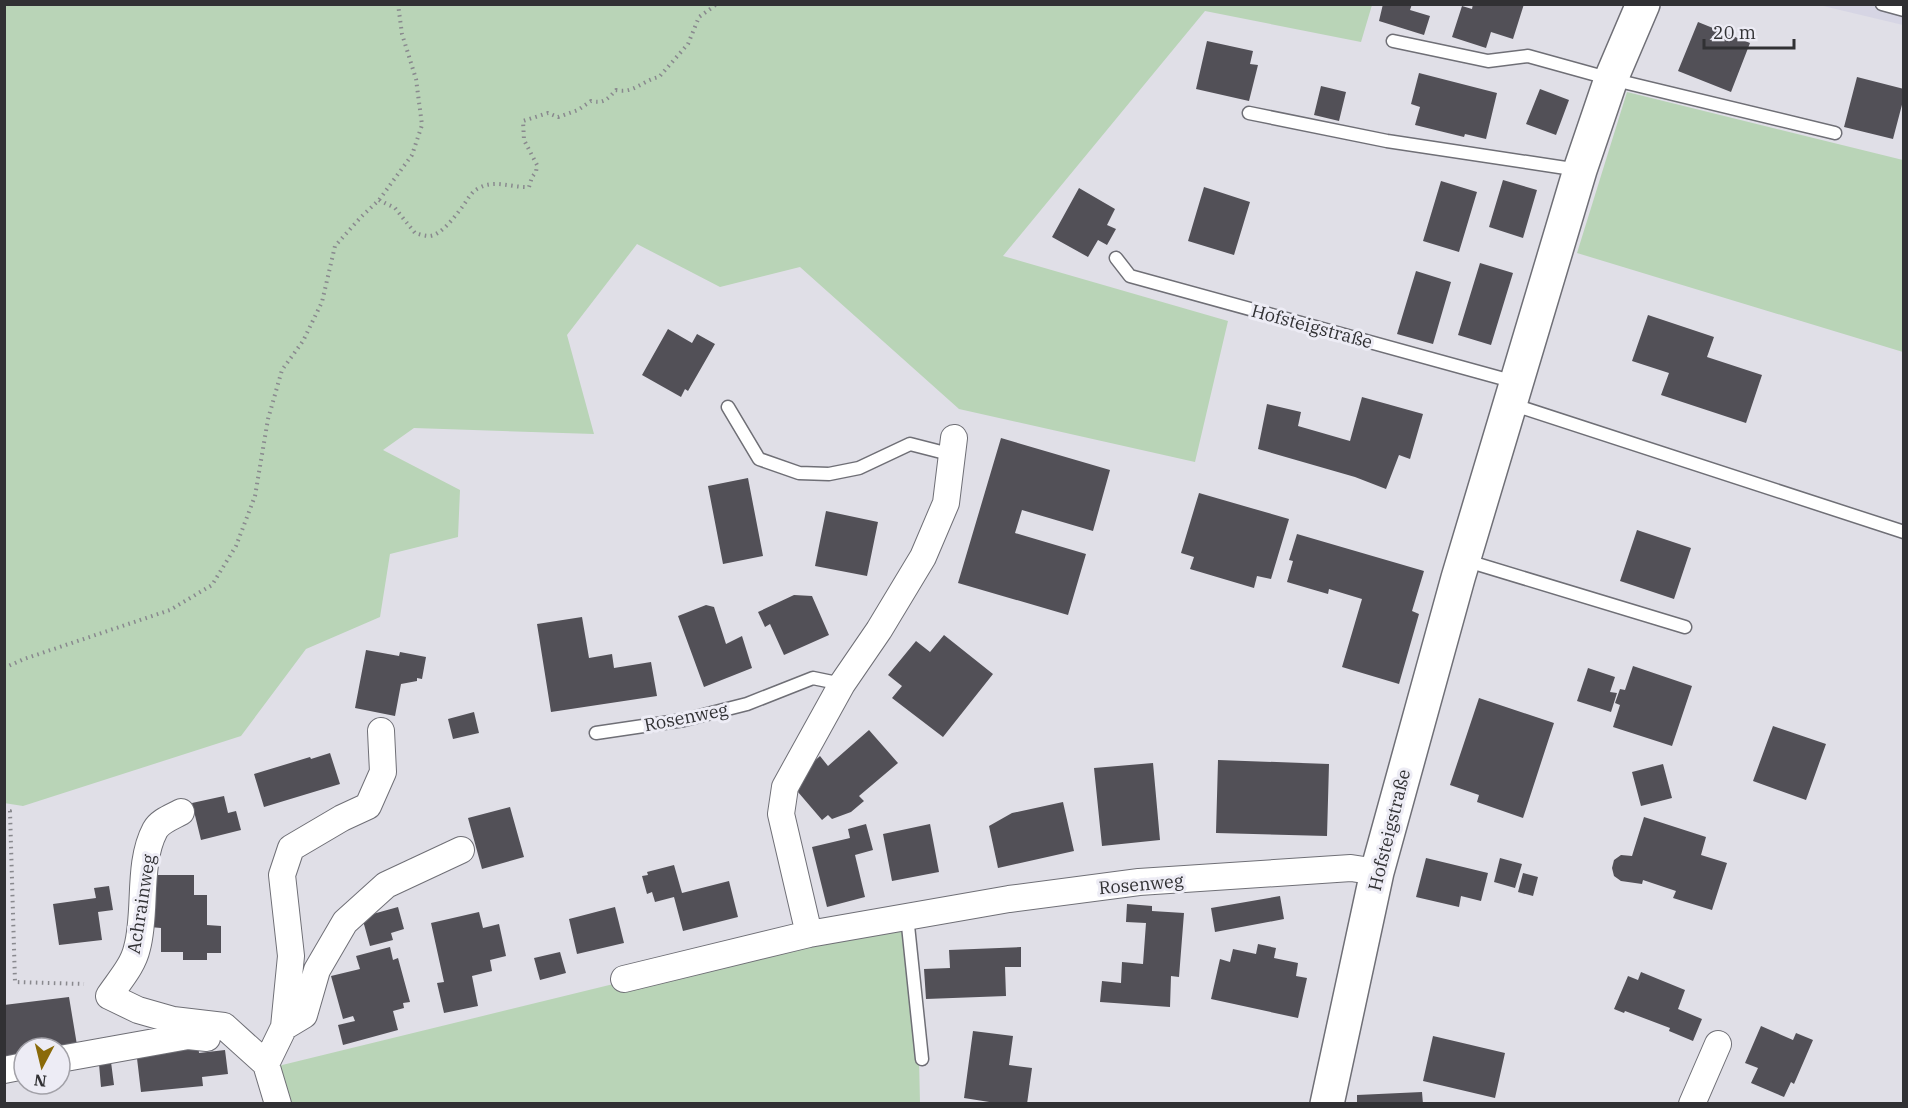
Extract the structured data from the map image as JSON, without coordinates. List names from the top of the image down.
{
  "streets": {
    "main road": ["Hofsteigstraße"],
    "street": ["Rosenweg", "Achrainweg"]
  },
  "crossings": [
    ["Hofsteigstraße", "Rosenweg"]
  ],
  "scale_bar": "20 m",
  "north": "bottom"
}
